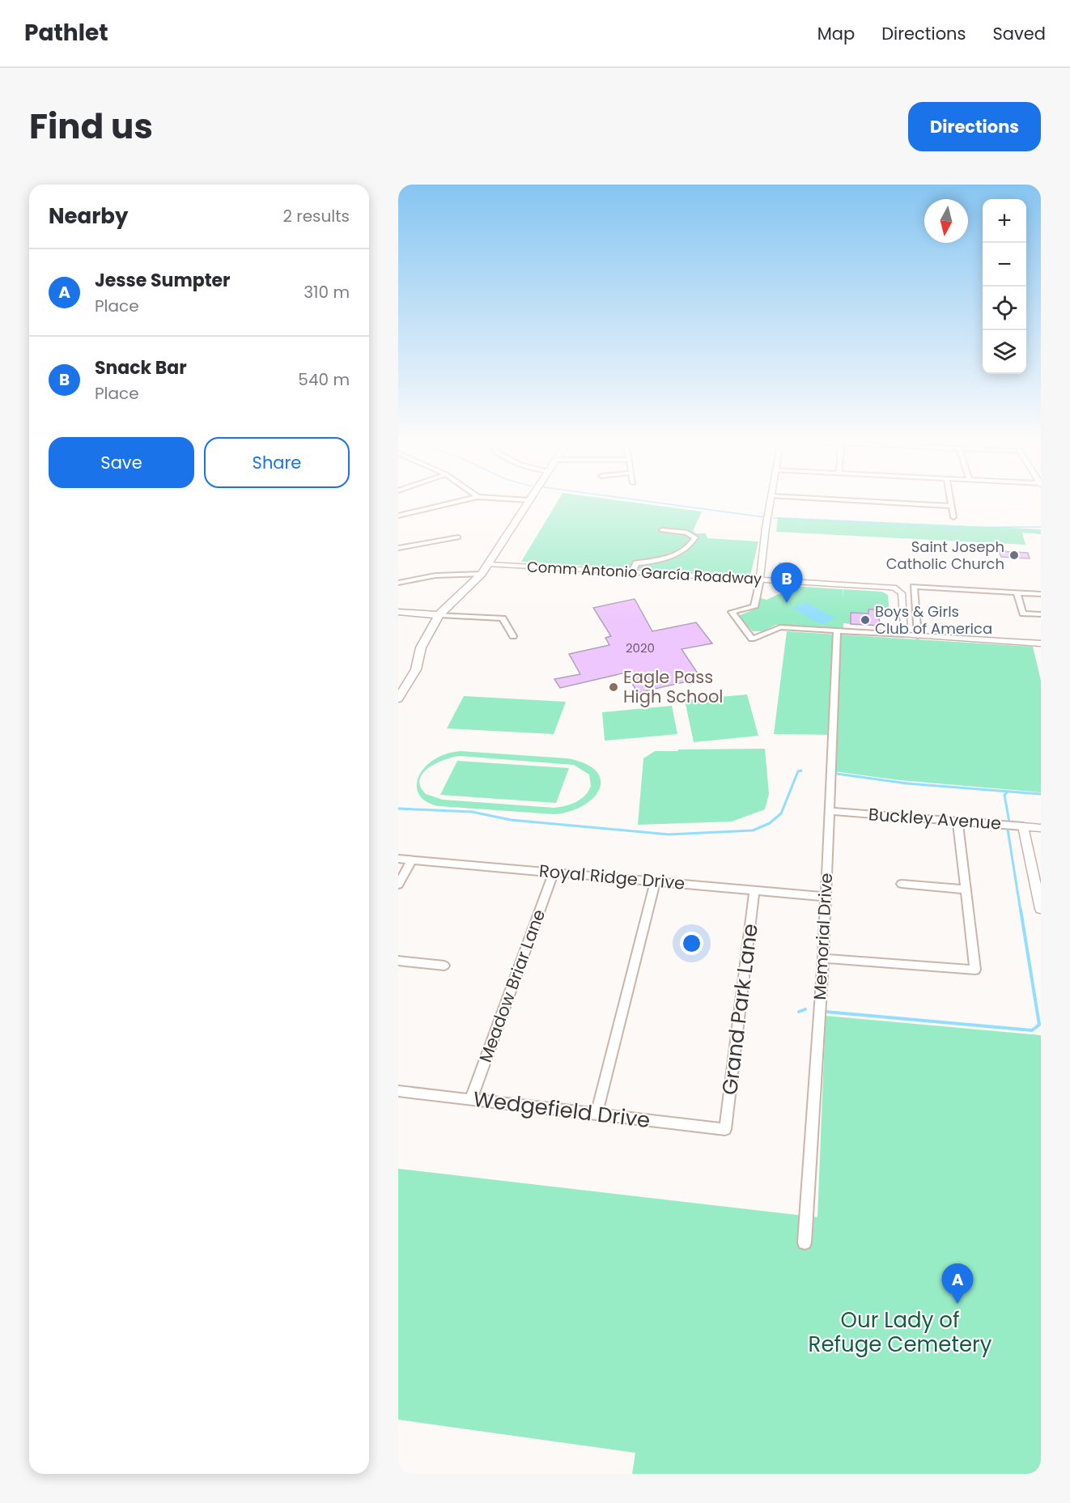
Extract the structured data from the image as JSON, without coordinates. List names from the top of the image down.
{
  "streets": {
    "street": [
      "Comm Antonio García Roadway",
      "Buckley Avenue",
      "Royal Ridge Drive",
      "Memorial Drive",
      "Meadow Briar Lane",
      "Grand Park Lane",
      "Wedgefield Drive"
    ]
  },
  "crossings": [
    ["Buckley Avenue", "Memorial Drive"],
    ["Royal Ridge Drive", "Memorial Drive"],
    ["Royal Ridge Drive", "Meadow Briar Lane"],
    ["Royal Ridge Drive", "Grand Park Lane"],
    ["Meadow Briar Lane", "Wedgefield Drive"],
    ["Grand Park Lane", "Wedgefield Drive"]
  ],
  "parks": ["Our Lady of Refuge Cemetery"],
  "places": ["Saint Joseph Catholic Church", "Boys & Girls Club of America", "Eagle Pass High School"],
  "house_numbers": ["2020"],
  "north": "bottom",
  "page": {
    "header": "Pathlet",
    "nav": ["Map", "Directions", "Saved"],
    "title": "Find us",
    "buttons": [
      "Directions",
      ["Save", "Share"]
    ],
    "heading": ["Nearby", "2 results"],
    "map_buttons": ["+", "−"],
    "list": [
      {
        "mark": "A",
        "name": "Jesse Sumpter",
        "note": "Place",
        "value": "310 m"
      },
      {
        "mark": "B",
        "name": "Snack Bar",
        "note": "Place",
        "value": "540 m"
      }
    ],
    "pins": ["B", "A"]
  }
}
